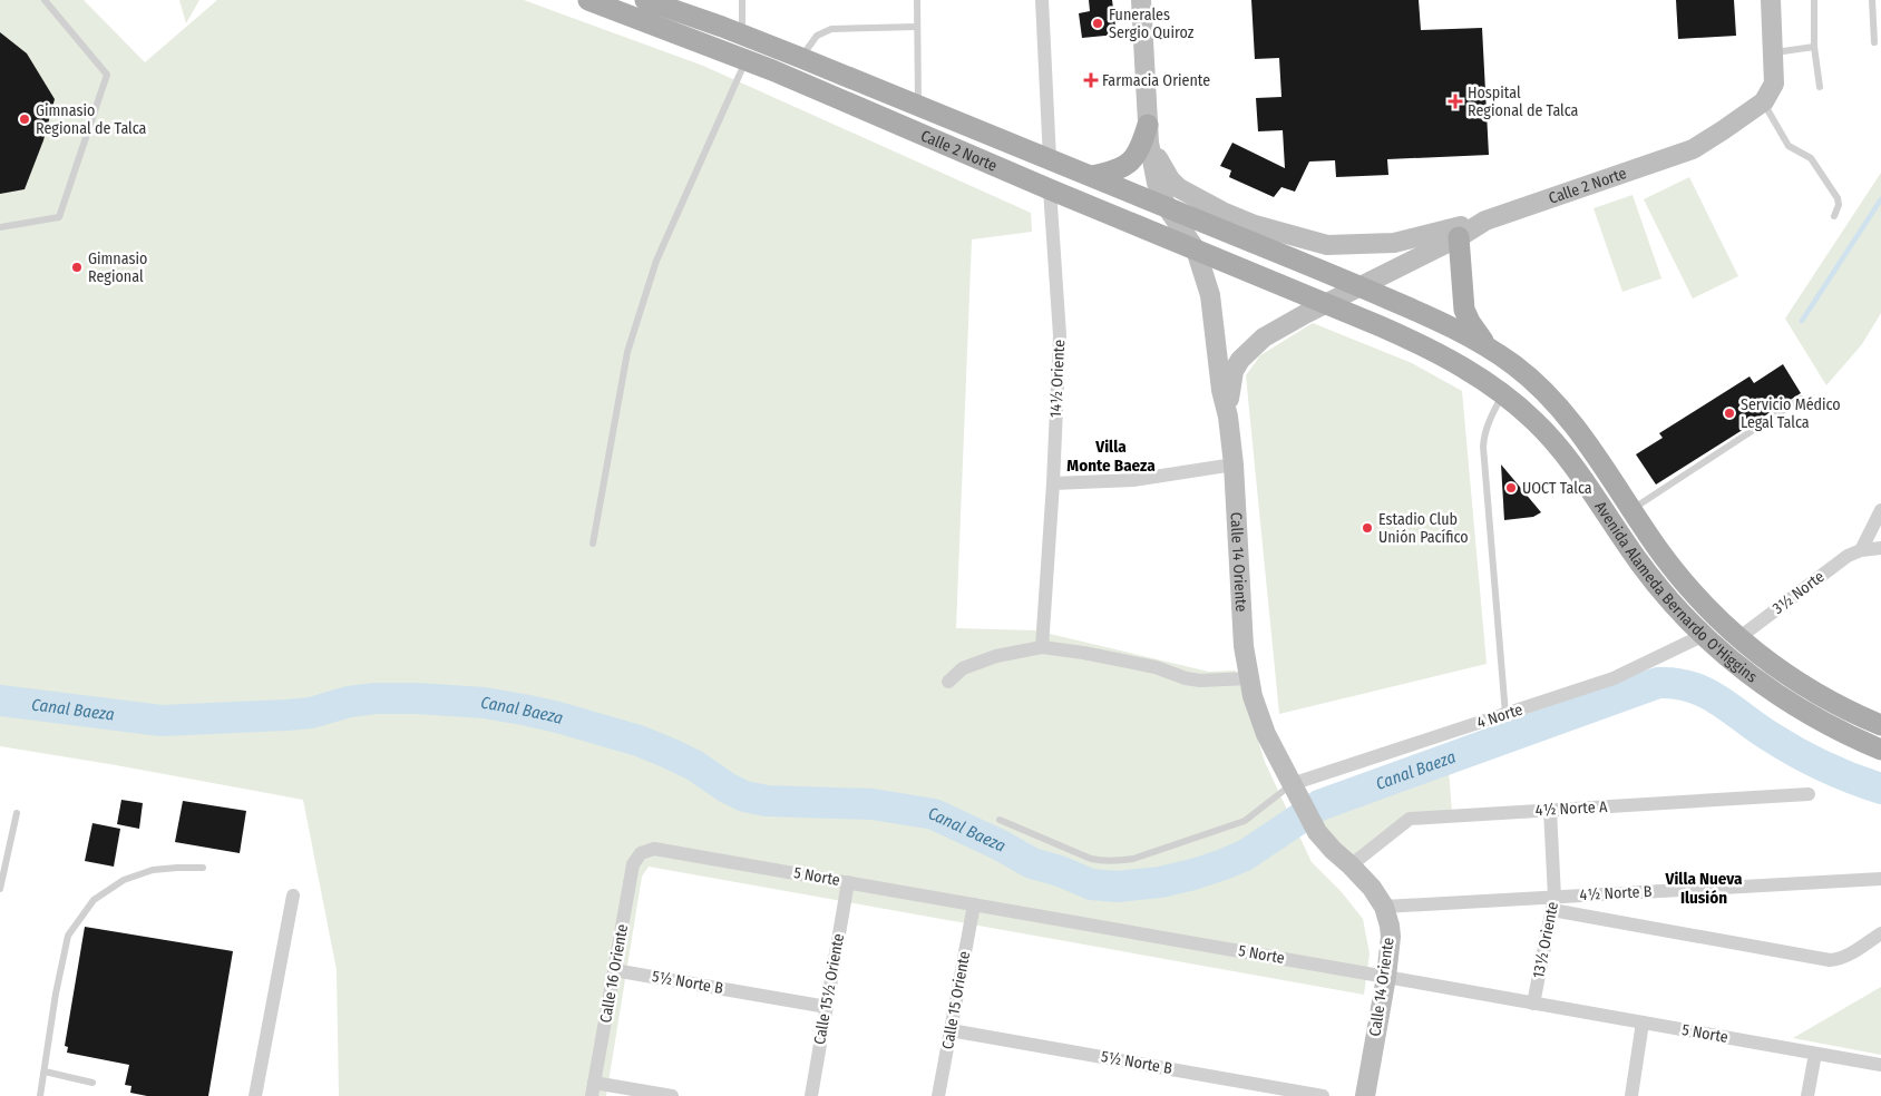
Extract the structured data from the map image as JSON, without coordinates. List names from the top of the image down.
{
  "streets": {
    "main road": ["Calle 2 Norte", "Avenida Alameda Bernardo O'Higgins"],
    "street": [
      "14½ Oriente",
      "Calle 14 Oriente",
      "3½ Norte",
      "4 Norte",
      "4½ Norte A",
      "5 Norte",
      "4½ Norte B",
      "13½ Oriente",
      "Calle 16 Oriente",
      "5½ Norte B",
      "Calle 15½ Oriente",
      "Calle 15 Oriente"
    ]
  },
  "crossings": [
    ["Calle 2 Norte", "14½ Oriente"],
    ["Calle 2 Norte", "Calle 14 Oriente"],
    ["Calle 2 Norte", "Avenida Alameda Bernardo O'Higgins"],
    ["Calle 14 Oriente", "4 Norte"],
    ["Calle 14 Oriente", "4½ Norte A"],
    ["Calle 14 Oriente", "5 Norte"],
    ["Calle 14 Oriente", "4½ Norte B"],
    ["Avenida Alameda Bernardo O'Higgins", "3½ Norte"],
    ["Avenida Alameda Bernardo O'Higgins", "4 Norte"],
    ["4½ Norte A", "13½ Oriente"],
    ["5 Norte", "13½ Oriente"],
    ["5 Norte", "Calle 16 Oriente"],
    ["5 Norte", "Calle 15½ Oriente"],
    ["5 Norte", "Calle 15 Oriente"],
    ["4½ Norte B", "13½ Oriente"],
    ["Calle 16 Oriente", "5½ Norte B"],
    ["5½ Norte B", "Calle 15½ Oriente"],
    ["5½ Norte B", "Calle 15 Oriente"]
  ],
  "districts": ["Villa Monte Baeza", "Villa Nueva Ilusión"],
  "water": ["Canal Baeza"],
  "places": {
    "other": [
      "Funerales Sergio Quiroz",
      "Gimnasio Regional de Talca",
      "Gimnasio Regional",
      "Servicio Médico Legal Talca",
      "UOCT Talca",
      "Estadio Club Unión Pacífico"
    ],
    "health": ["Farmacia Oriente", "Hospital Regional de Talca"]
  }
}
